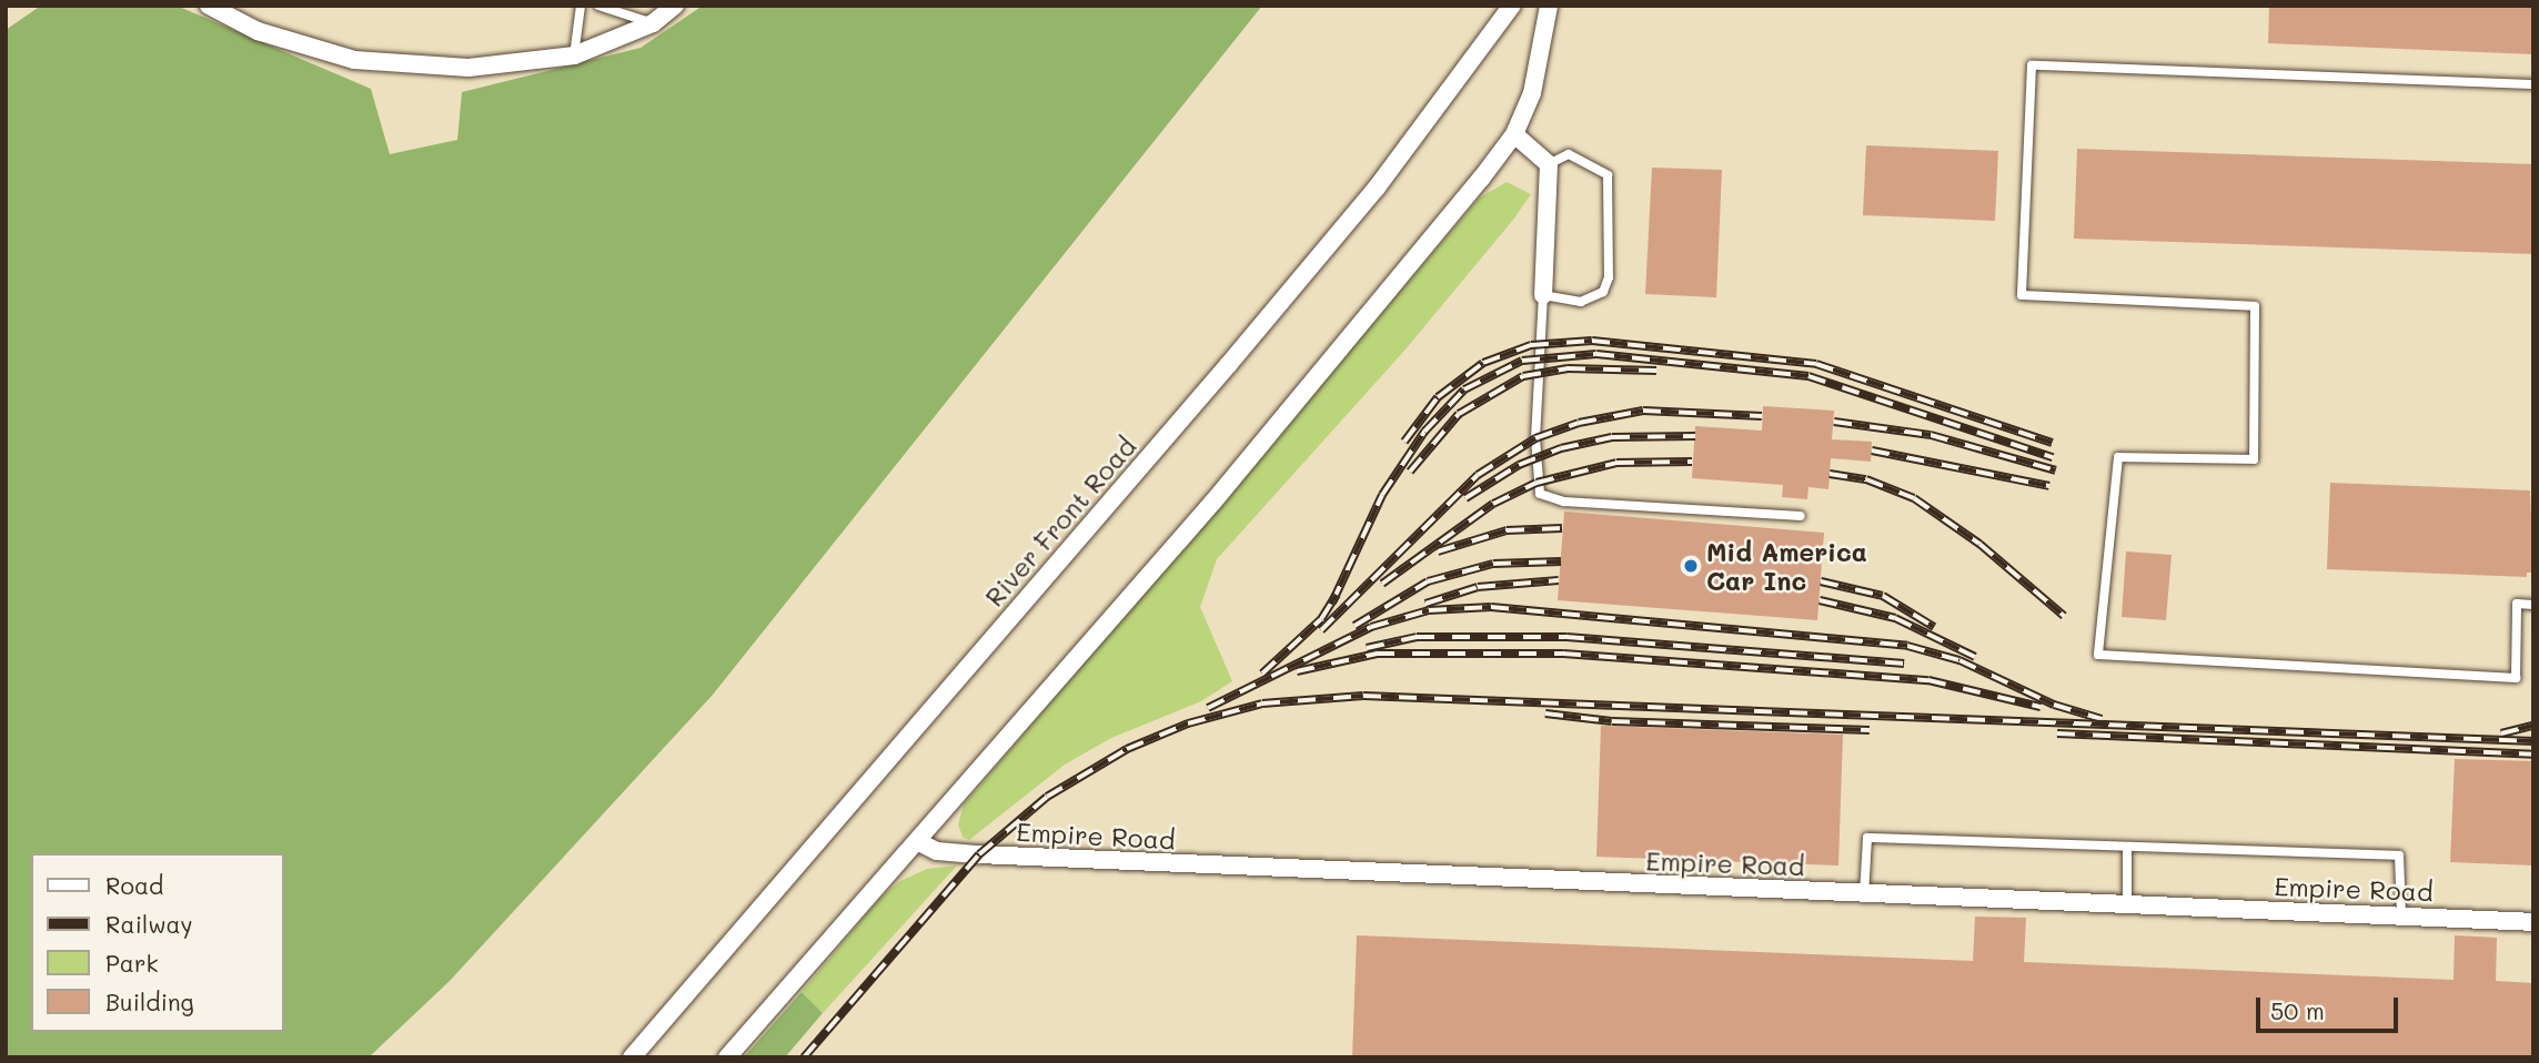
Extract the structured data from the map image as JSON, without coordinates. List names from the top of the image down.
{
  "streets": {
    "street": ["River Front Road", "Empire Road"]
  },
  "places": ["Mid America Car Inc"],
  "legend": [
    "Road",
    "Railway",
    "Park",
    "Building"
  ],
  "scale_bar": "50 m"
}
